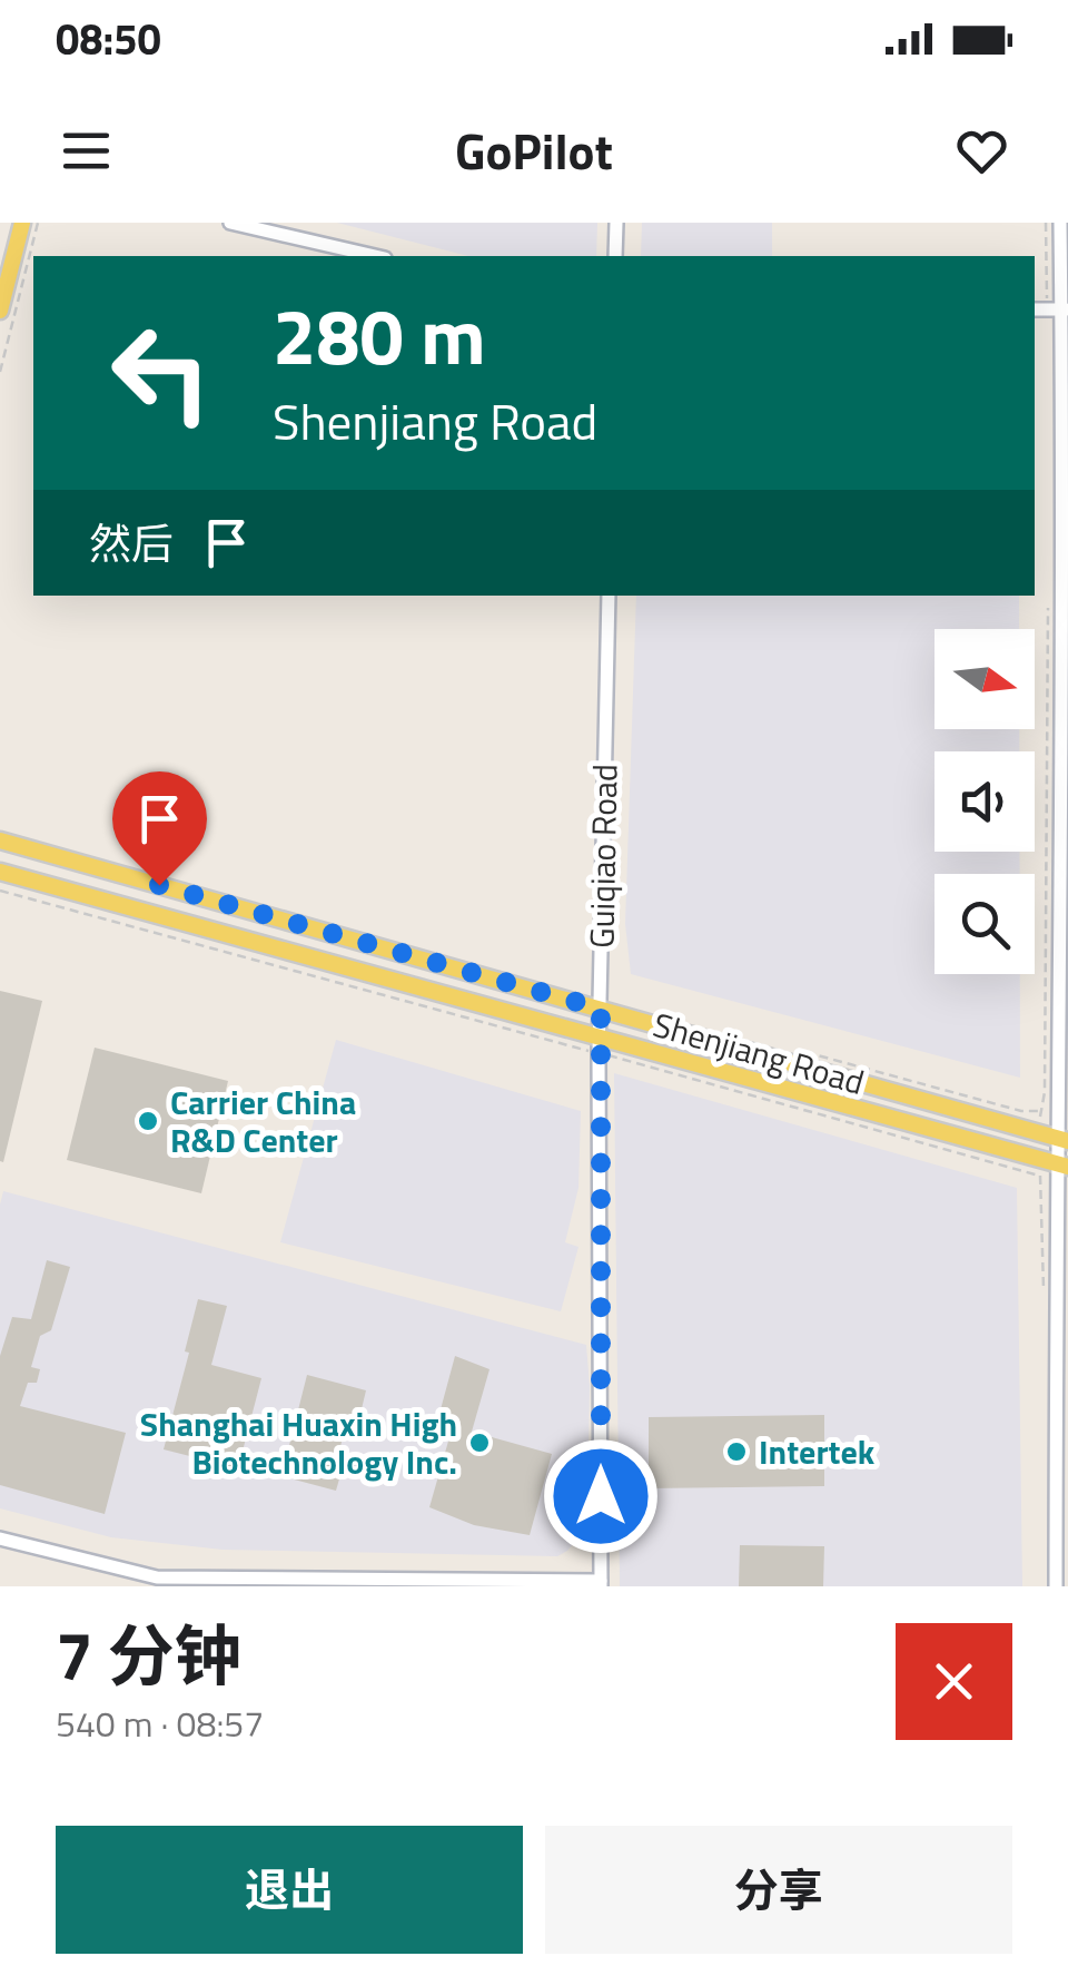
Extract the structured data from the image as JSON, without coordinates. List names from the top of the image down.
{
  "streets": {
    "main road": ["Shenjiang Road"],
    "street": ["Guiqiao Road"]
  },
  "crossings": [
    ["Guiqiao Road", "Shenjiang Road"]
  ],
  "places": ["Carrier China R&D Center", "Shanghai Huaxin High Biotechnology Inc.", "Intertek"],
  "north": "right",
  "page": {
    "status": "08:50",
    "header": "GoPilot",
    "turn": ["280 m", "Shenjiang Road"],
    "then": "然后",
    "heading": ["7 分钟", "540 m · 08:57"],
    "buttons": ["退出", "分享"]
  }
}
